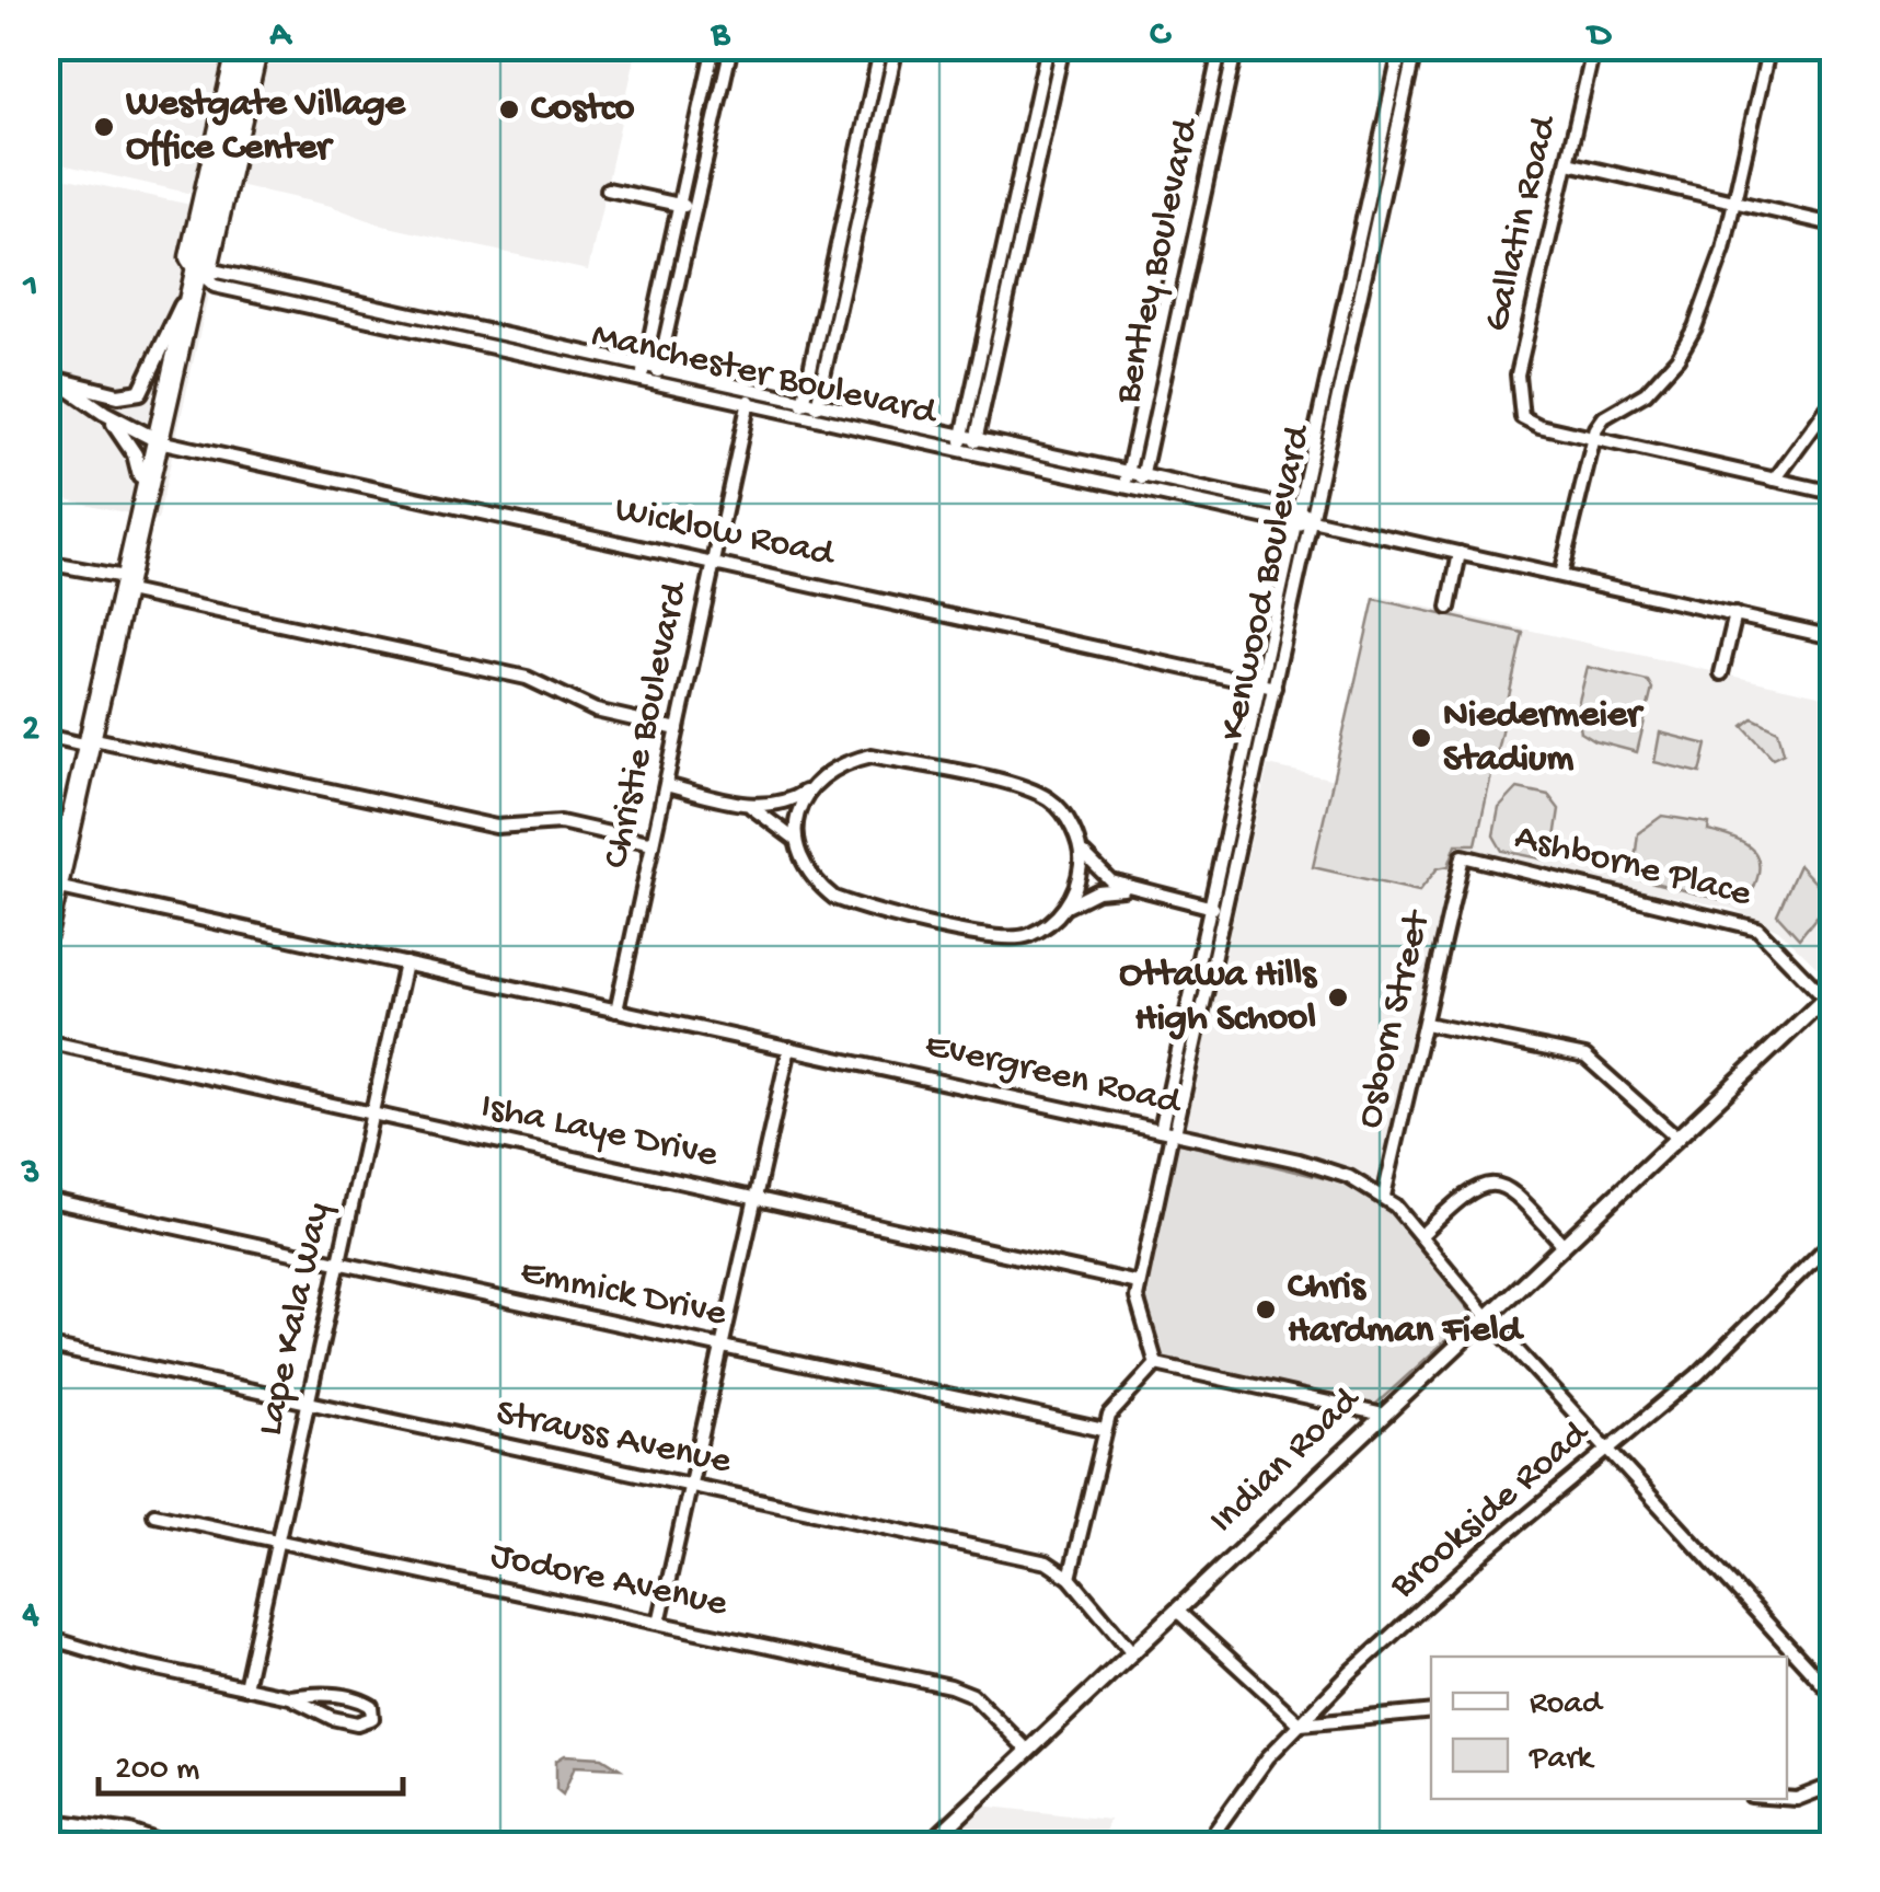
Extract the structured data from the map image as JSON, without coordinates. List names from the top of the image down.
{
  "streets": {
    "street": [
      "Gallatin Road",
      "Bentley Boulevard",
      "Manchester Boulevard",
      "Wicklow Road",
      "Kenwood Boulevard",
      "Christie Boulevard",
      "Ashborne Place",
      "Osborn Street",
      "Evergreen Road",
      "Isha Laye Drive",
      "Emmick Drive",
      "Lape Kala Way",
      "Strauss Avenue",
      "Indian Road",
      "Brookside Road",
      "Jodore Avenue"
    ]
  },
  "crossings": [
    ["Bentley Boulevard", "Manchester Boulevard"],
    ["Manchester Boulevard", "Kenwood Boulevard"],
    ["Manchester Boulevard", "Christie Boulevard"],
    ["Wicklow Road", "Kenwood Boulevard"],
    ["Wicklow Road", "Christie Boulevard"],
    ["Kenwood Boulevard", "Evergreen Road"],
    ["Christie Boulevard", "Evergreen Road"],
    ["Ashborne Place", "Osborn Street"],
    ["Ashborne Place", "Indian Road"],
    ["Osborn Street", "Evergreen Road"],
    ["Evergreen Road", "Lape Kala Way"],
    ["Evergreen Road", "Indian Road"],
    ["Evergreen Road", "Brookside Road"],
    ["Isha Laye Drive", "Lape Kala Way"],
    ["Emmick Drive", "Lape Kala Way"],
    ["Lape Kala Way", "Strauss Avenue"],
    ["Lape Kala Way", "Jodore Avenue"],
    ["Strauss Avenue", "Indian Road"],
    ["Indian Road", "Jodore Avenue"]
  ],
  "places": [
    "Costco",
    "Westgate Village Office Center",
    "Niedermeier Stadium",
    "Ottawa Hills High School",
    "Chris Hardman Field"
  ],
  "legend": ["Road", "Park"],
  "scale_bar": "200 m",
  "grid": {
    "columns": [
      "A",
      "B",
      "C",
      "D"
    ],
    "rows": [
      "1",
      "2",
      "3",
      "4"
    ]
  }
}
